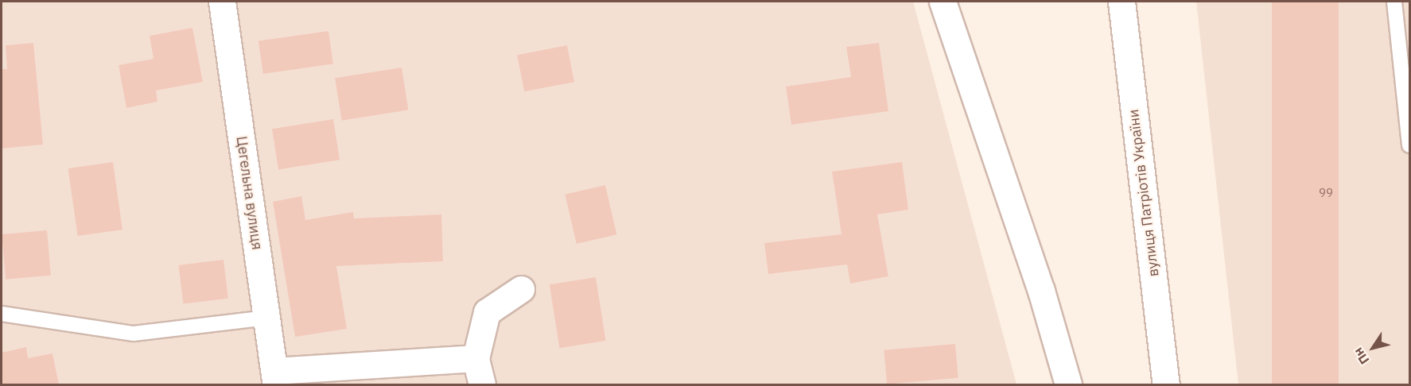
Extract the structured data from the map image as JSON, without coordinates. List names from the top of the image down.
{
  "streets": {
    "street": ["Цегельна вулиця", "вулиця Патріотів України"]
  },
  "house_numbers": ["99"],
  "north": "bottom left"
}
